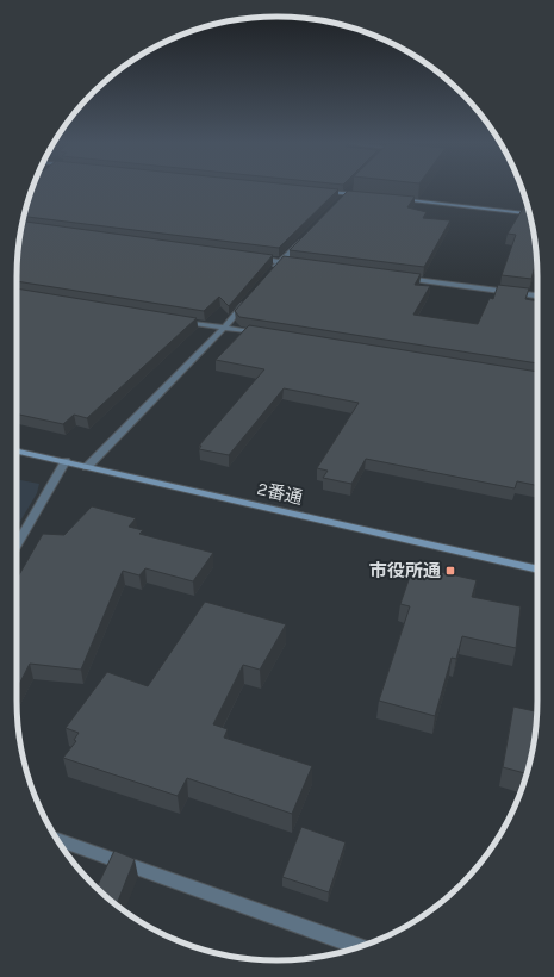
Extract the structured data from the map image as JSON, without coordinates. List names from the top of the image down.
{
  "streets": {
    "street": ["2番通"]
  },
  "places": {
    "transit": ["市役所通"]
  }
}
